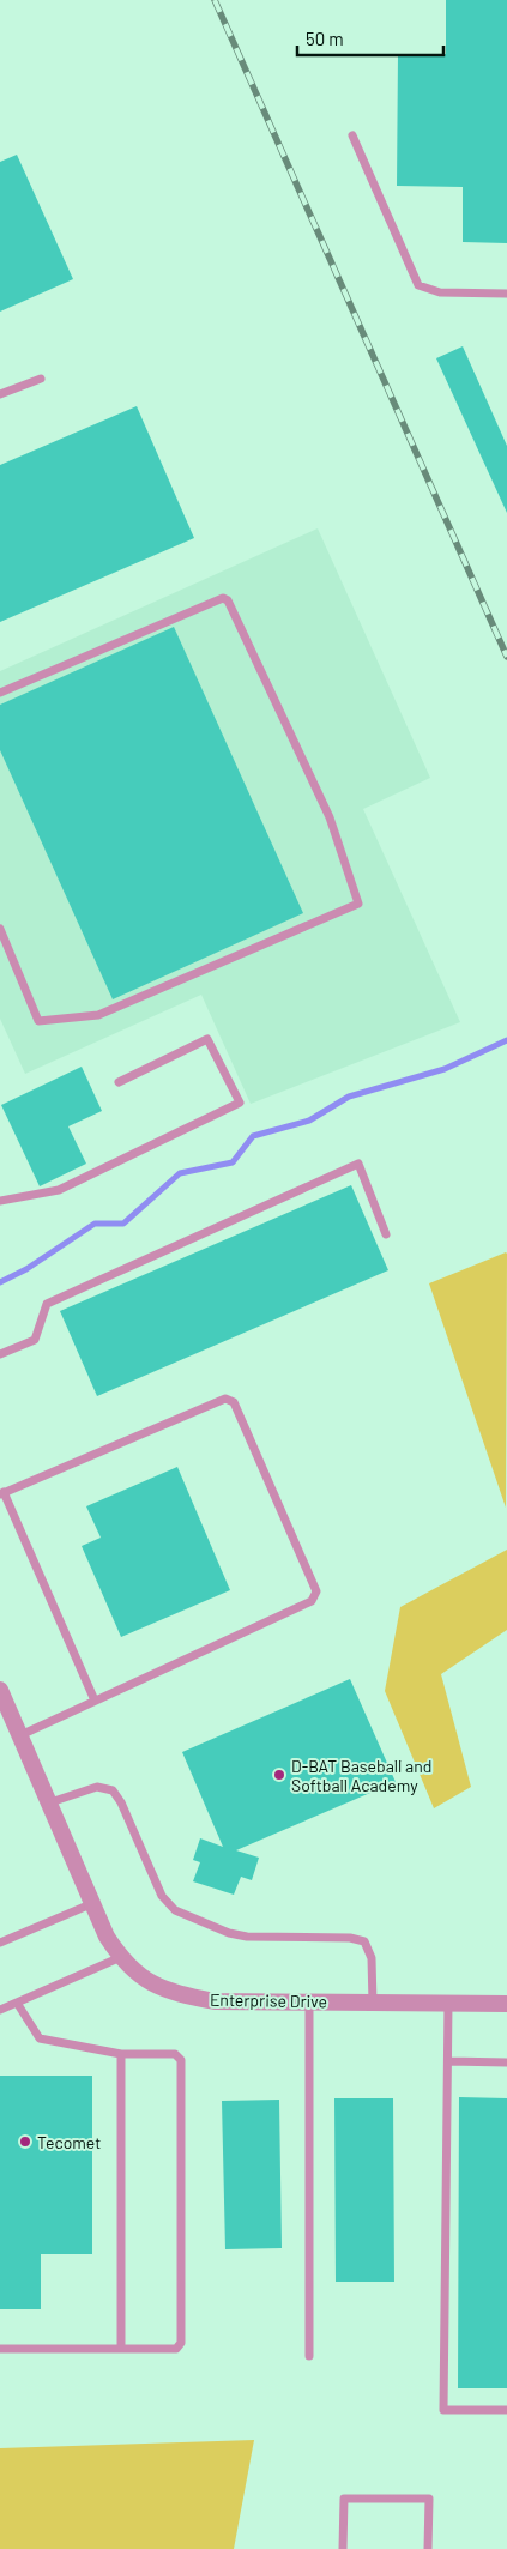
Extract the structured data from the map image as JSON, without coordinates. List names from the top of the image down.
{
  "streets": {
    "street": ["Enterprise Drive"]
  },
  "places": ["D-BAT Baseball and Softball Academy", "Tecomet"],
  "scale_bar": "50 m"
}
